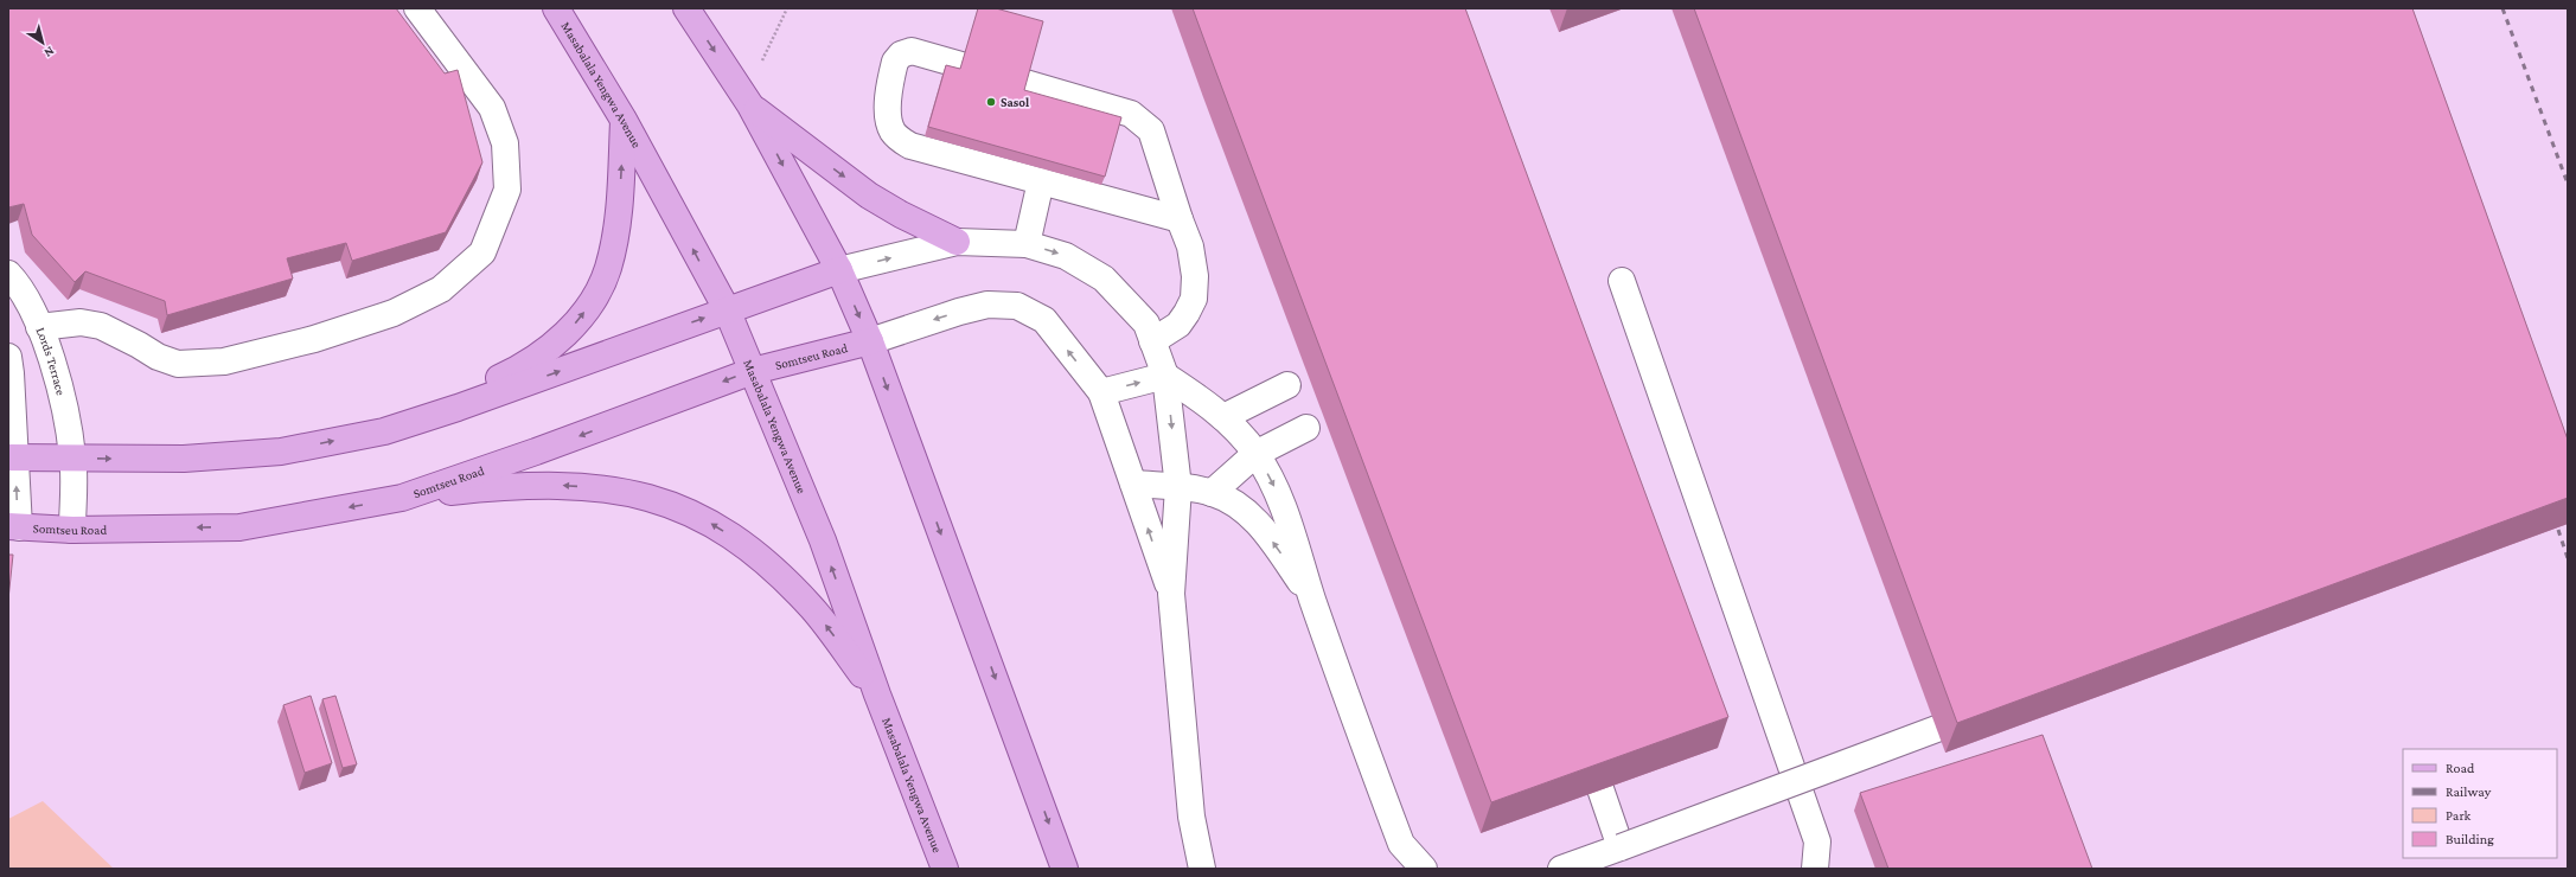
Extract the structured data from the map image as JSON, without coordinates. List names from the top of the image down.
{
  "streets": {
    "main road": ["Masabalala Yengwa Avenue", "Somtseu Road"],
    "lane": ["Lords Terrace"]
  },
  "crossings": [
    ["Masabalala Yengwa Avenue", "Somtseu Road"],
    ["Somtseu Road", "Lords Terrace"]
  ],
  "places": ["Sasol"],
  "legend": [
    "Road",
    "Railway",
    "Park",
    "Building"
  ],
  "north": "bottom right"
}
